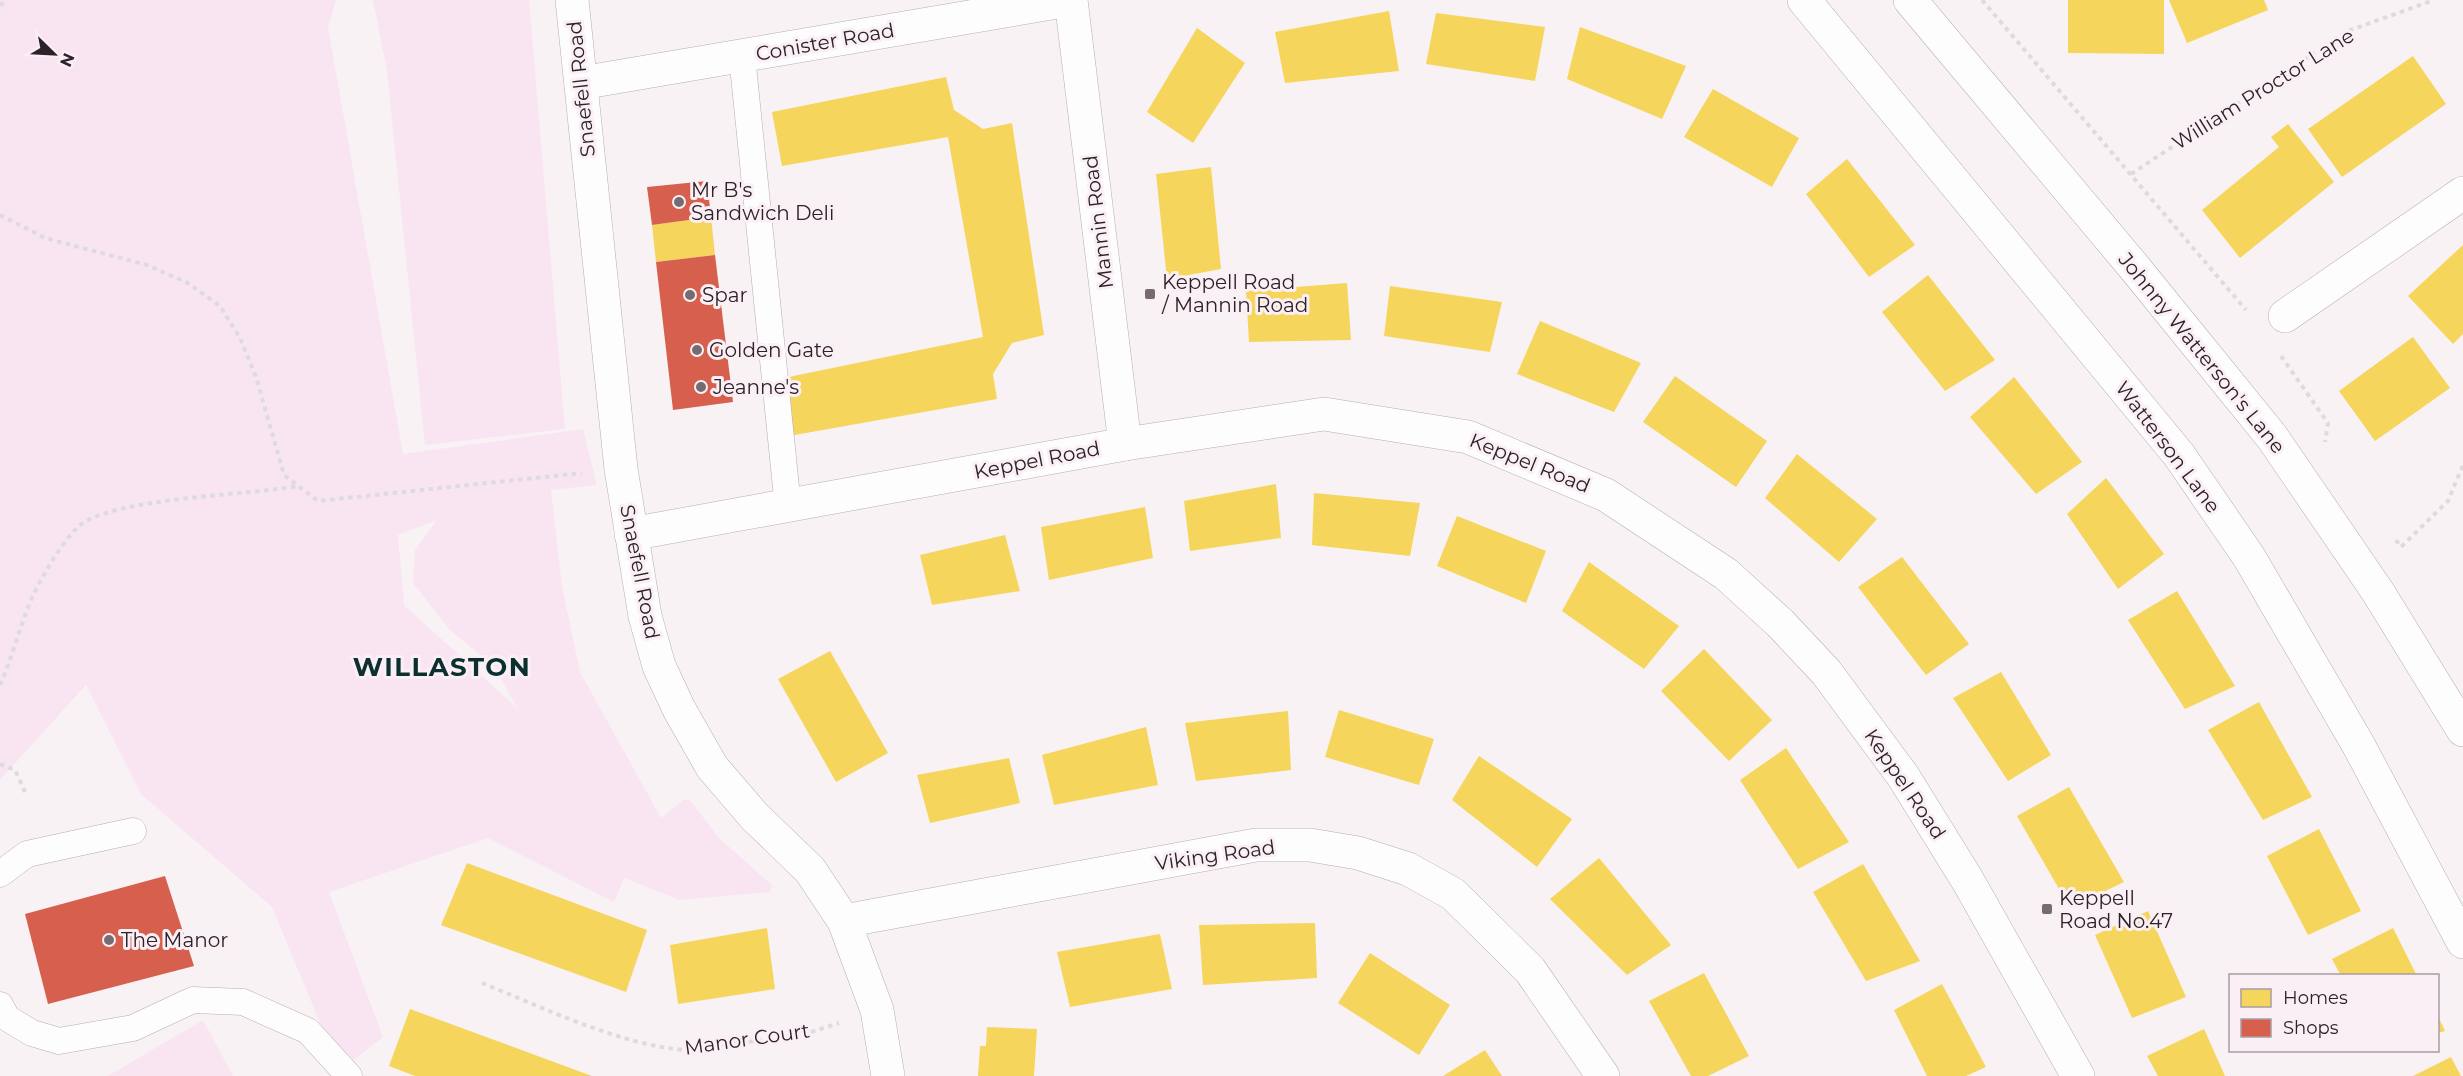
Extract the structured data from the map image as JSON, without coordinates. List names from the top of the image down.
{
  "streets": {
    "main road": [
      "Conister Road",
      "Snaefell Road",
      "Mannin Road",
      "Johnny Watterson's Lane",
      "Watterson Lane",
      "Keppel Road",
      "Viking Road"
    ],
    "path": ["William Proctor Lane", "Manor Court"]
  },
  "crossings": [
    ["Conister Road", "Snaefell Road"],
    ["Conister Road", "Mannin Road"],
    ["Snaefell Road", "Keppel Road"],
    ["Snaefell Road", "Viking Road"],
    ["Snaefell Road", "Manor Court"],
    ["Mannin Road", "Keppel Road"]
  ],
  "districts": ["WILLASTON"],
  "places": {
    "other": [
      "Mr B's Sandwich Deli",
      "Spar",
      "Golden Gate",
      "Jeanne's",
      "The Manor"
    ],
    "transit": ["Keppell Road / Mannin Road", "Keppell Road No.47"]
  },
  "legend": ["Homes", "Shops"],
  "north": "bottom right"
}
